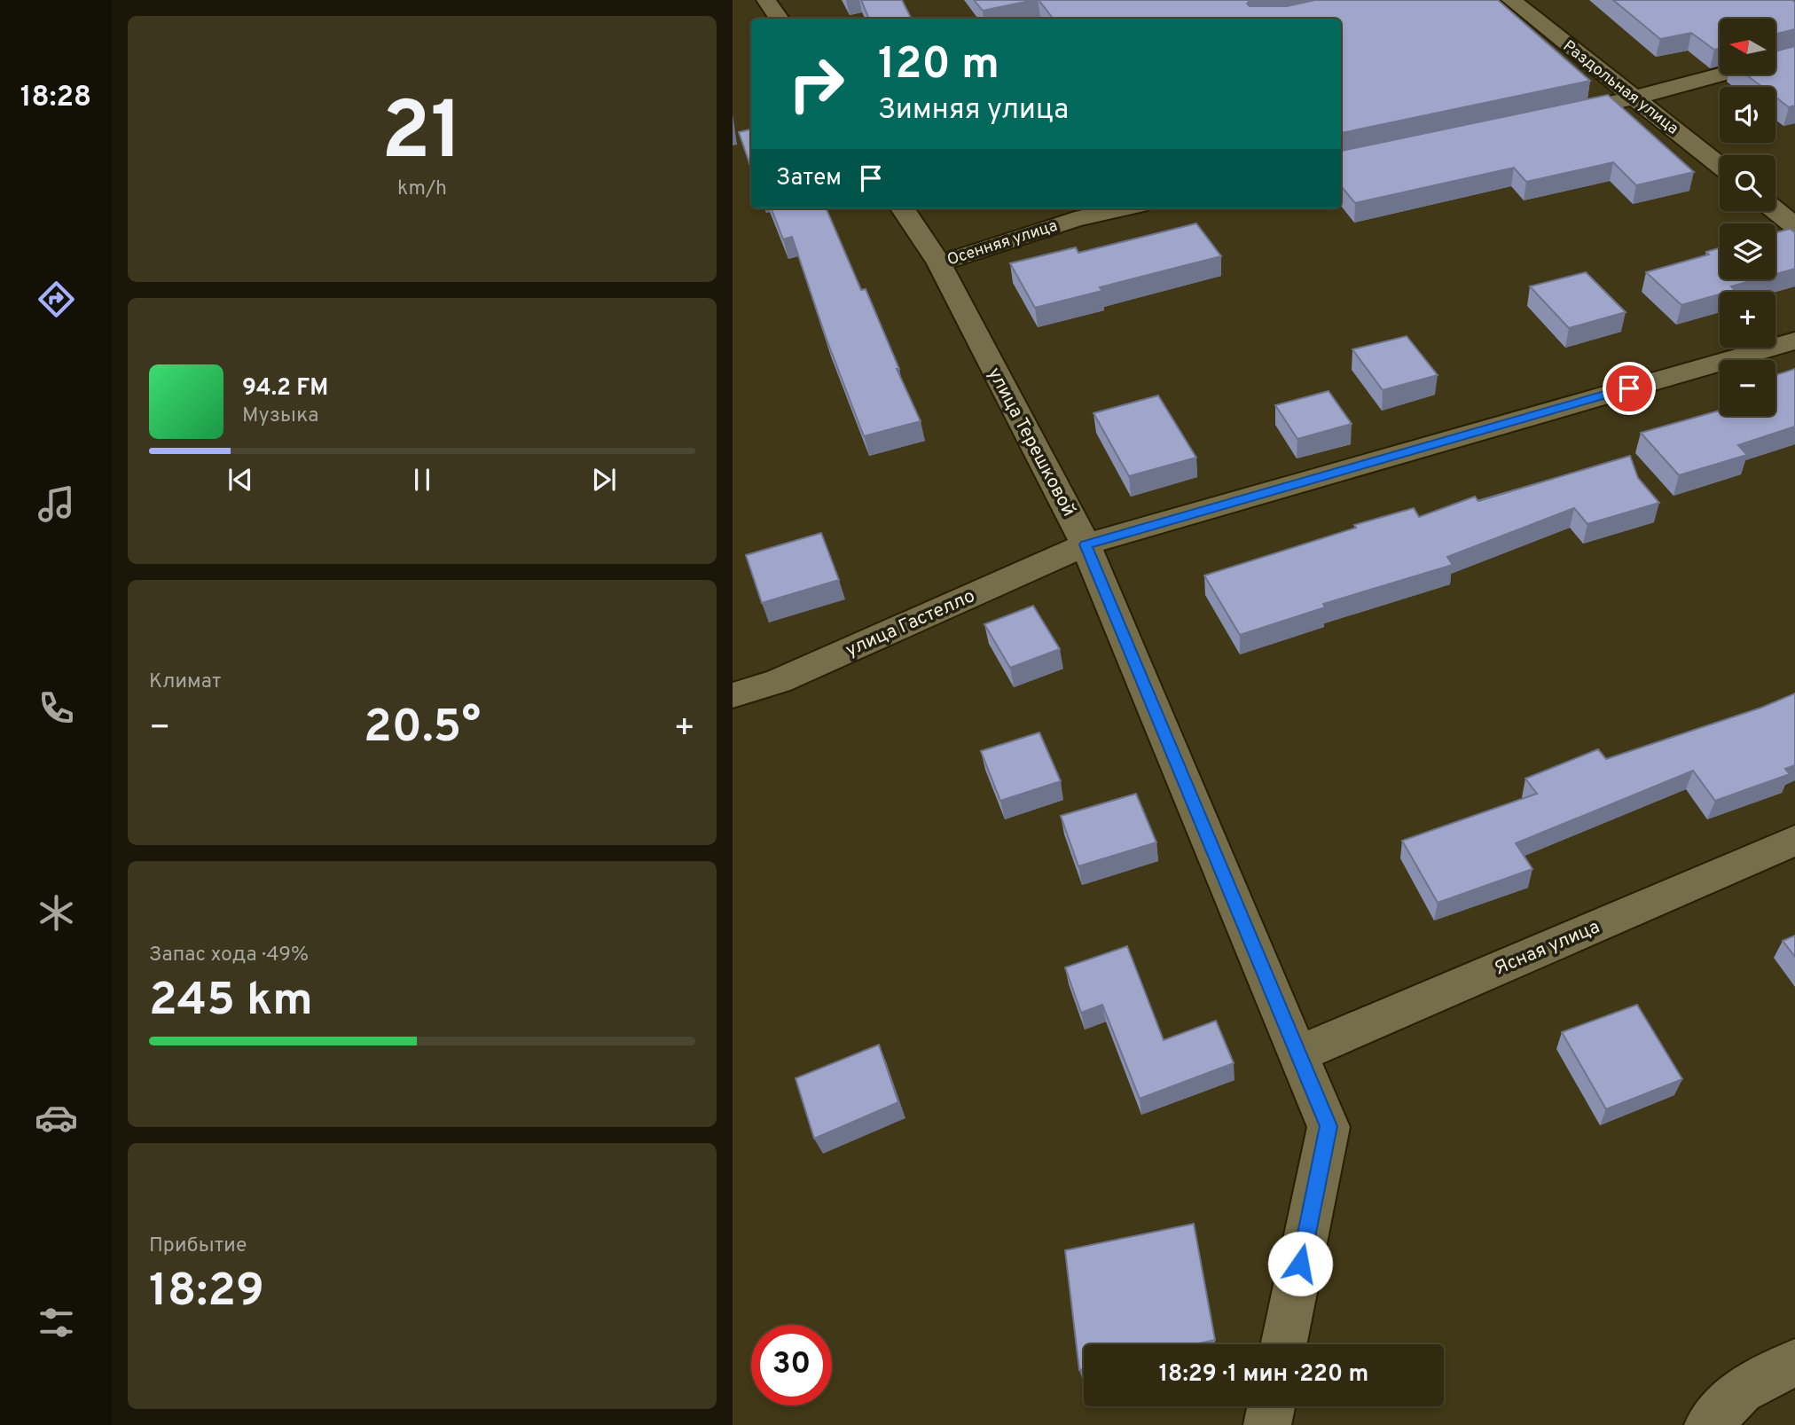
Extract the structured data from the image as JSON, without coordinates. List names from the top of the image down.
{
  "streets": {
    "street": [
      "Раздольная улица",
      "Осенняя улица",
      "улица Терешковой",
      "улица Гастелло",
      "Ясная улица"
    ]
  },
  "crossings": [
    ["Осенняя улица", "улица Терешковой"],
    ["улица Терешковой", "улица Гастелло"],
    ["улица Терешковой", "Ясная улица"]
  ],
  "north": "left",
  "page": {
    "tabs": "18:28",
    "tile": [
      ["21", "km/h"],
      "Климат",
      ["Запас хода · 49%", "245 km"],
      ["Прибытие", "18:29"]
    ],
    "map_buttons": ["+", "−"],
    "turn": ["120 m", "Зимняя улица"],
    "then": "Затем",
    "song": ["94.2 FM", "Музыка"],
    "heat": ["−", "20.5°", "+"],
    "limit": "30",
    "trip": "18:29 · 1 мин · 220 m"
  }
}
